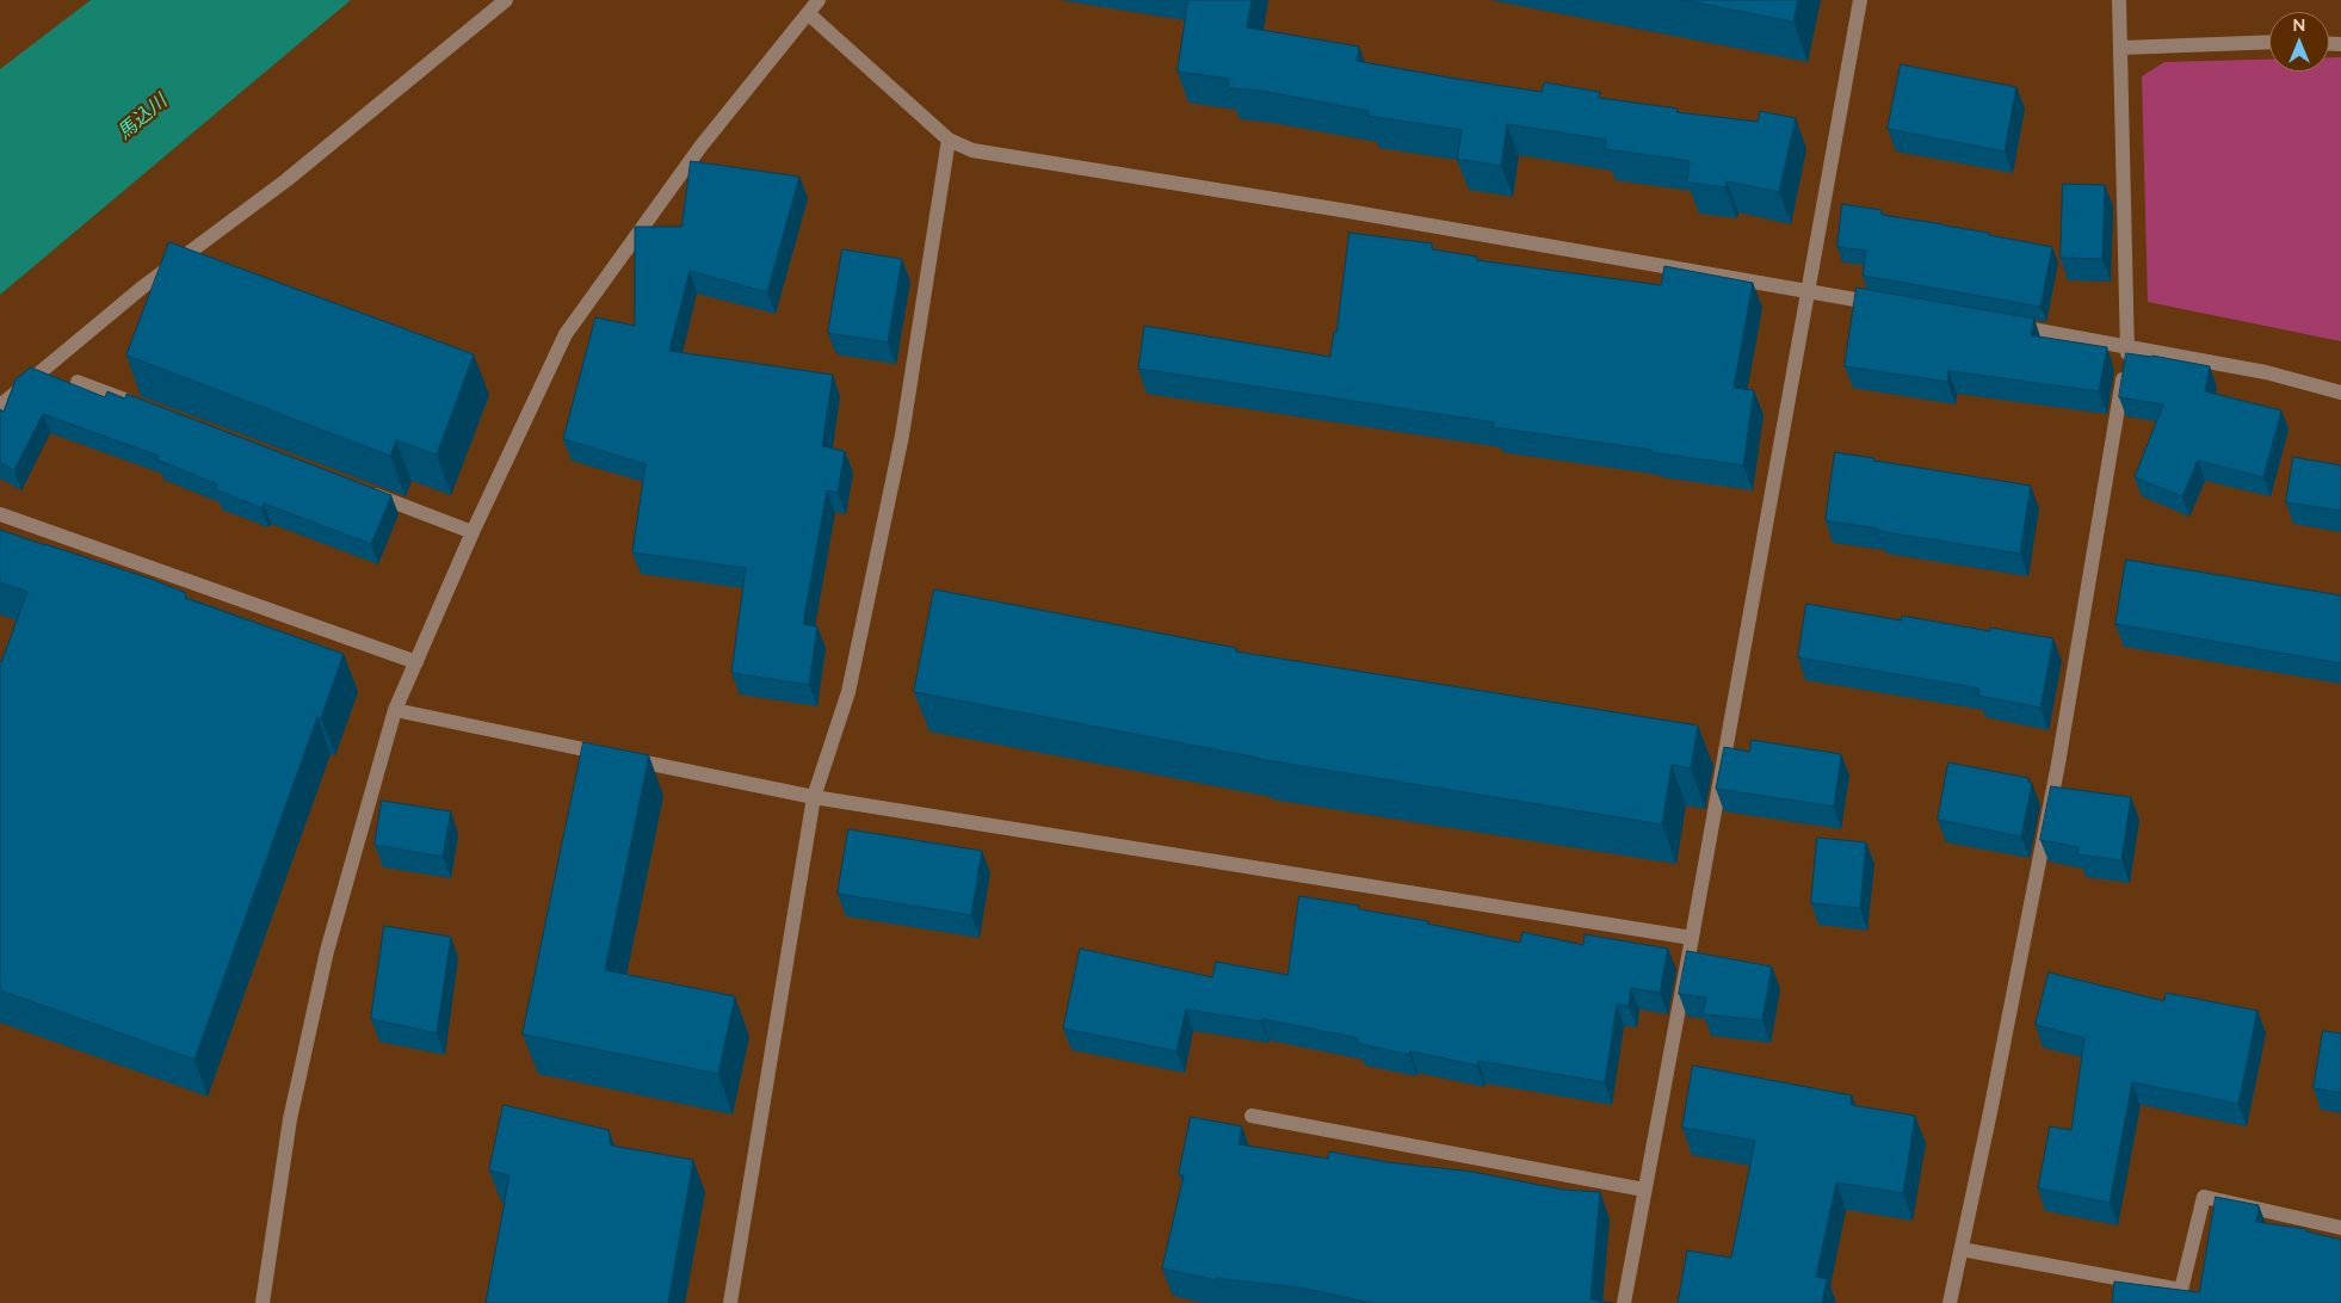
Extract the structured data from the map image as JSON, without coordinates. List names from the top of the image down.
{
  "water": ["馬込川"],
  "north": "top"
}
